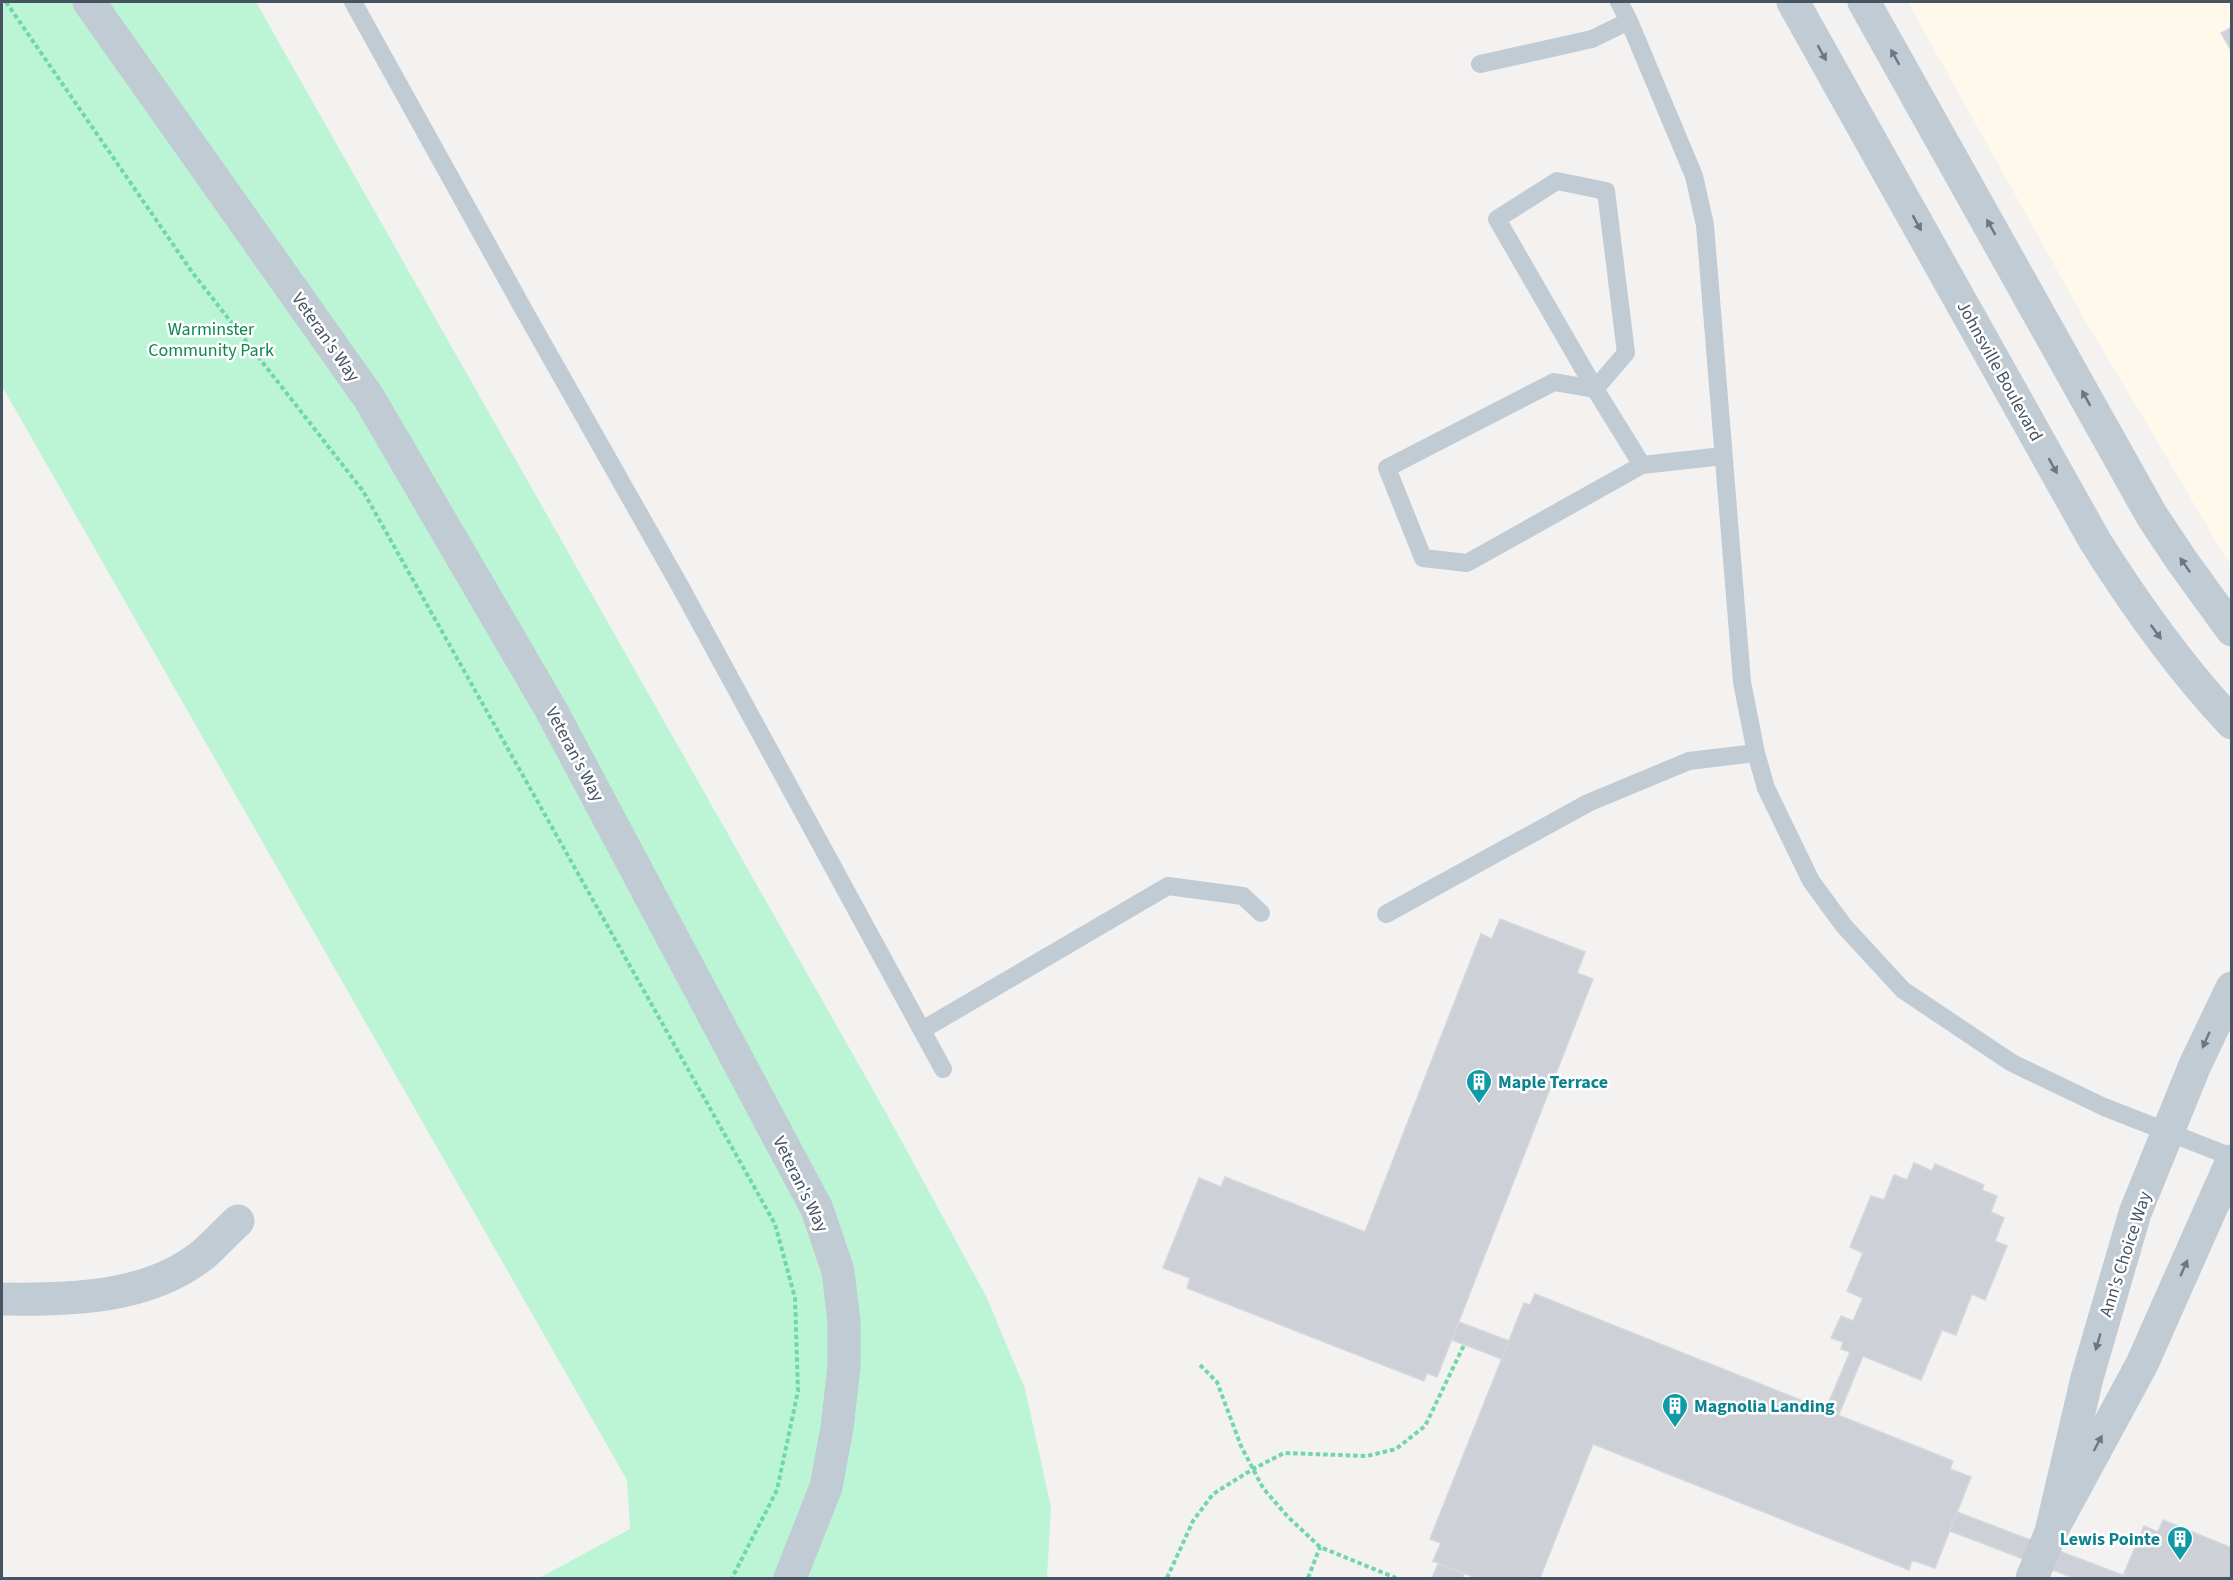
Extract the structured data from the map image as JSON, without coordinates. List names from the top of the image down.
{
  "streets": {
    "street": ["Veteran's Way", "Johnsville Boulevard", "Ann's Choice Way"]
  },
  "parks": ["Warminster Community Park"],
  "places": {
    "building": ["Maple Terrace", "Magnolia Landing", "Lewis Pointe"]
  }
}
